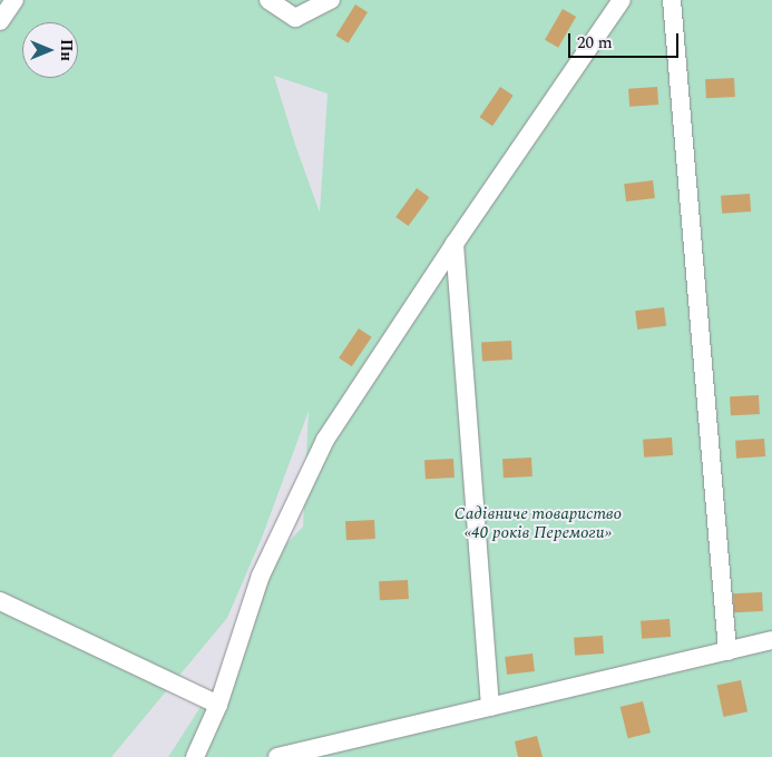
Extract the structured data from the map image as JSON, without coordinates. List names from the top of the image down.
{
  "parks": ["Садівниче товариство «40 років Перемоги»"],
  "scale_bar": "20 m",
  "north": "right"
}
